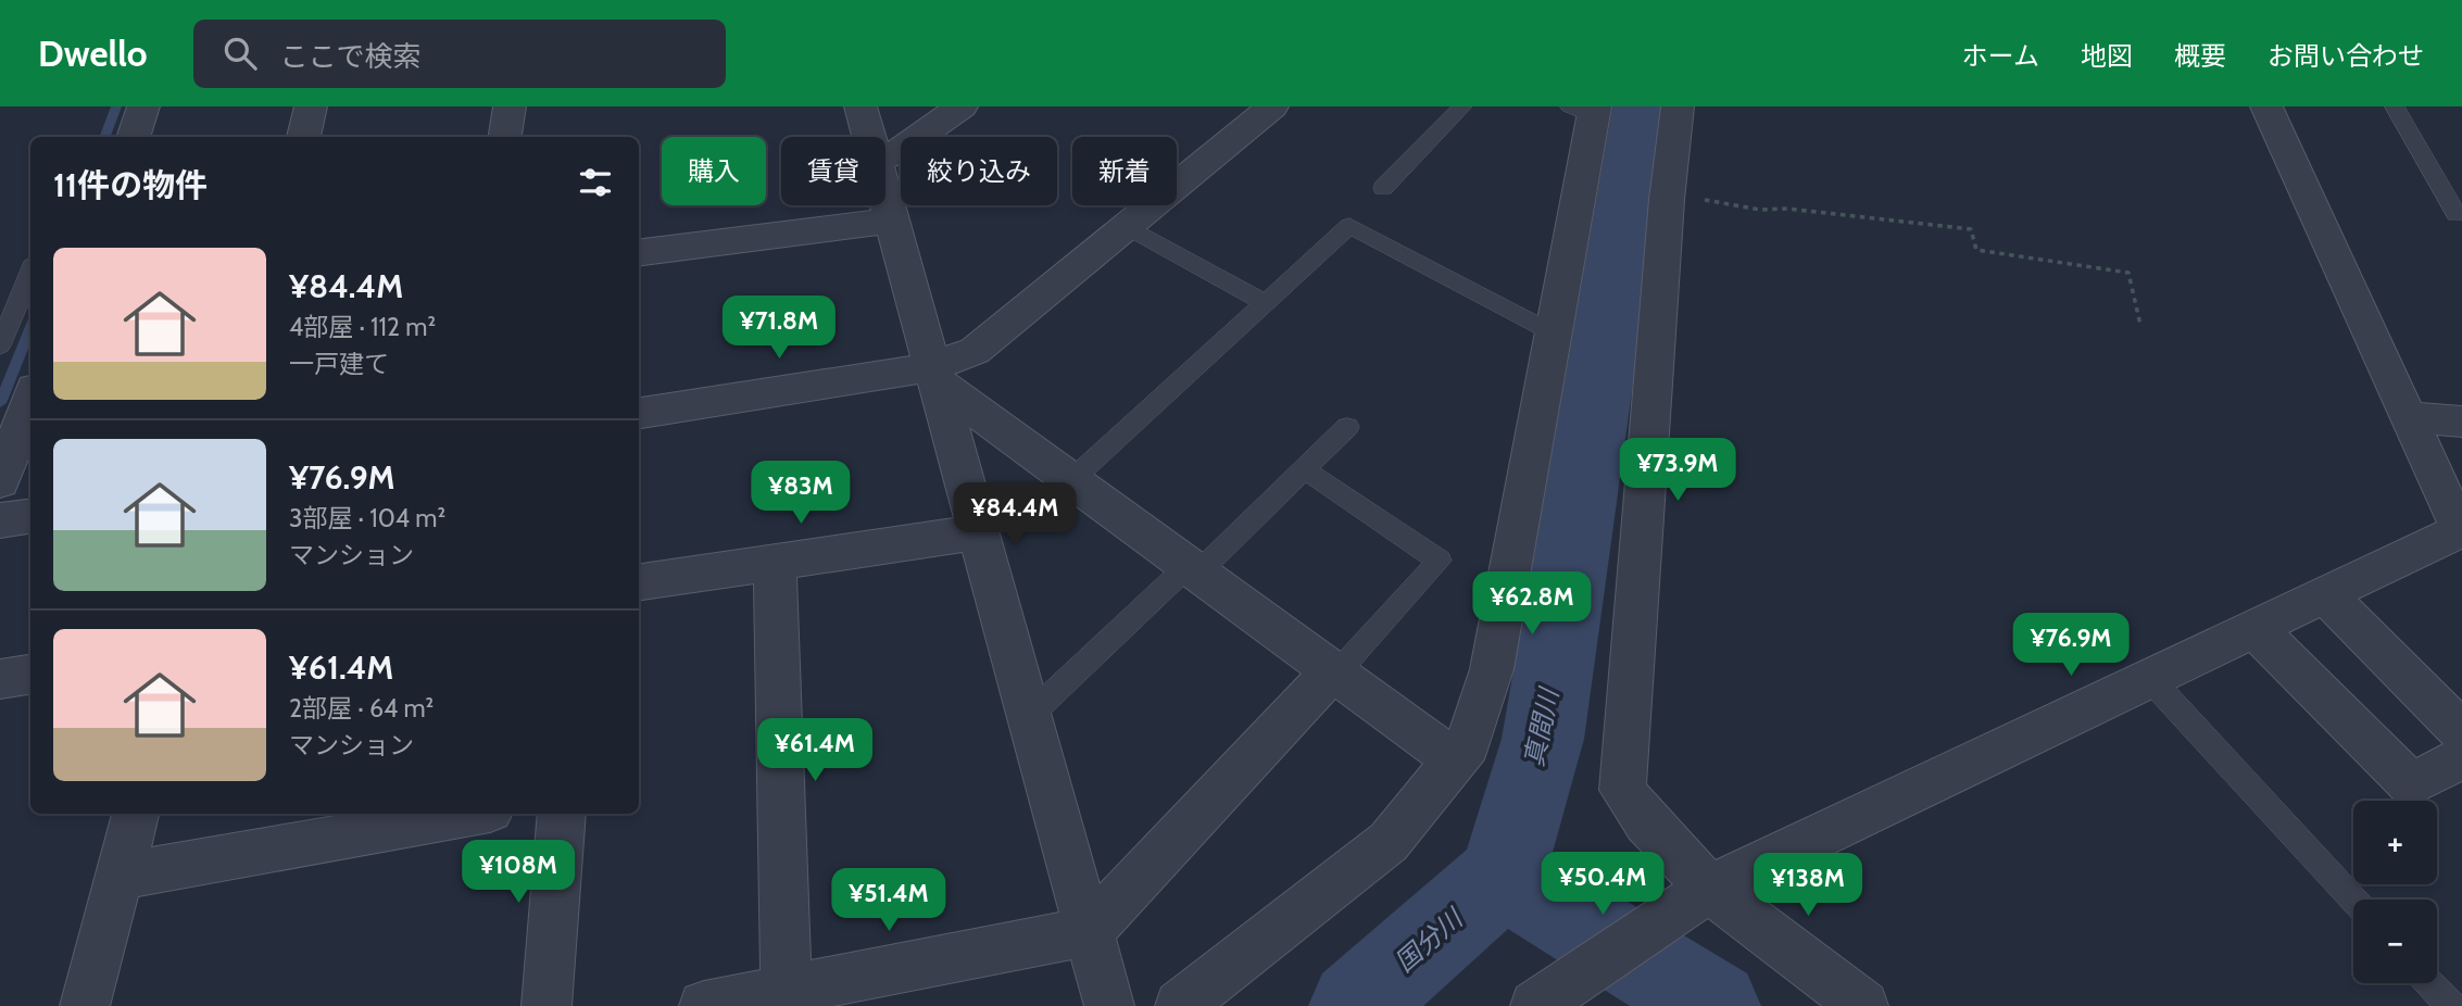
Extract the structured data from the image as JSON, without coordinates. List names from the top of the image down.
{
  "water": ["真間川", "国分川"],
  "page": {
    "header": "Dwello",
    "search": "ここで検索",
    "nav": [
      "ホーム",
      "地図",
      "概要",
      "お問い合わせ"
    ],
    "chip": [
      "購入",
      "賃貸",
      "絞り込み",
      "新着"
    ],
    "heading": "11件の物件",
    "list": [
      {
        "name": "¥84.4M",
        "note": "4部屋 · 112 m² · 一戸建て"
      },
      {
        "name": "¥76.9M",
        "note": "3部屋 · 104 m² · マンション"
      },
      {
        "name": "¥61.4M",
        "note": "2部屋 · 64 m² · マンション"
      }
    ],
    "price": [
      "¥71.8M",
      "¥73.9M",
      "¥83M",
      "¥84.4M",
      "¥62.8M",
      "¥76.9M",
      "¥61.4M",
      "¥108M",
      "¥50.4M",
      "¥138M",
      "¥51.4M"
    ],
    "map_buttons": ["+", "−"]
  }
}
